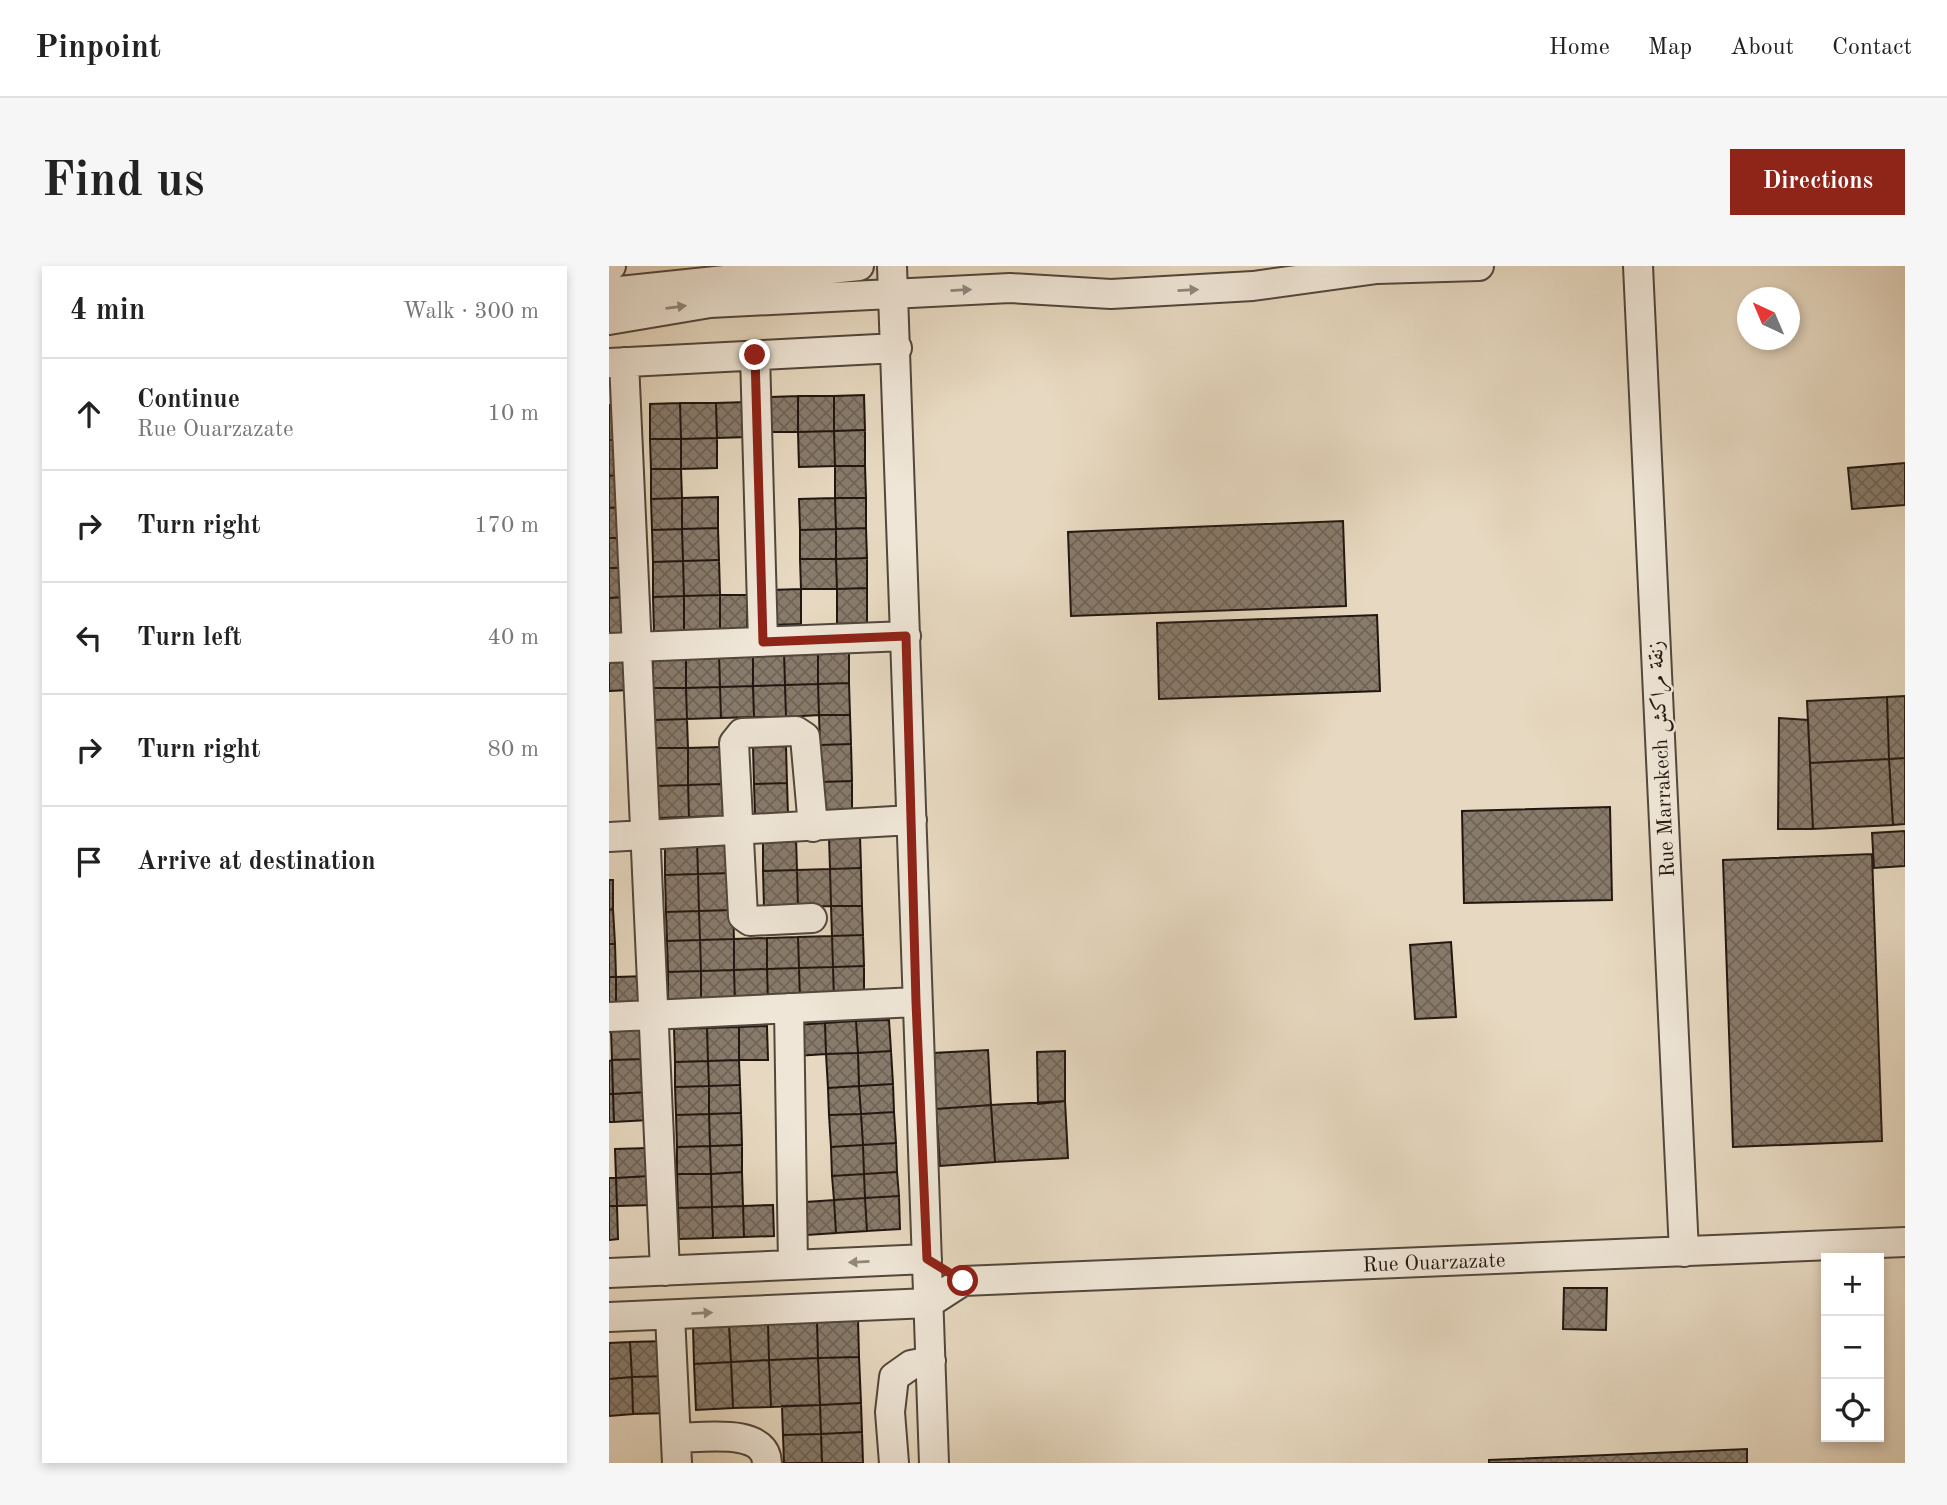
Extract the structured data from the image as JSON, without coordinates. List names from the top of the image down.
{
  "streets": {
    "street": ["Rue Marrakech زنقة مراكش", "Rue Ouarzazate"]
  },
  "crossings": [
    ["Rue Marrakech زنقة مراكش", "Rue Ouarzazate"]
  ],
  "north": "top left",
  "page": {
    "header": "Pinpoint",
    "nav": [
      "Home",
      "Map",
      "About",
      "Contact"
    ],
    "buttons": "Directions",
    "title": "Find us",
    "heading": ["4 min", "Walk · 300 m"],
    "list": [
      ["Continue", "Rue Ouarzazate", "10 m"],
      ["Turn right", "170 m"],
      ["Turn left", "40 m"],
      ["Turn right", "80 m"],
      "Arrive at destination"
    ],
    "map_buttons": ["+", "−"]
  }
}
